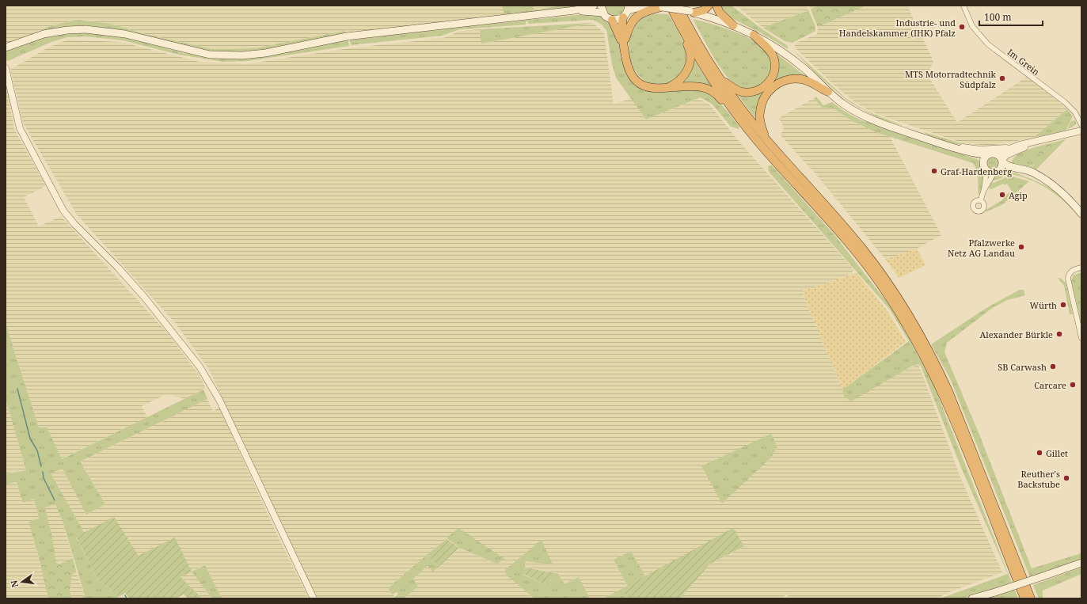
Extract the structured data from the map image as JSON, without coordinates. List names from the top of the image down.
{
  "streets": {
    "street": ["Im Grein"]
  },
  "places": [
    "Industrie- und Handelskammer (IHK) Pfalz",
    "MTS Motorradtechnik Südpfalz",
    "Graf-Hardenberg",
    "Agip",
    "Pfalzwerke Netz AG Landau",
    "Würth",
    "Alexander Bürkle",
    "SB Carwash",
    "Carcare",
    "Gillet",
    "Reuther's Backstube"
  ],
  "scale_bar": "100 m",
  "north": "left"
}
